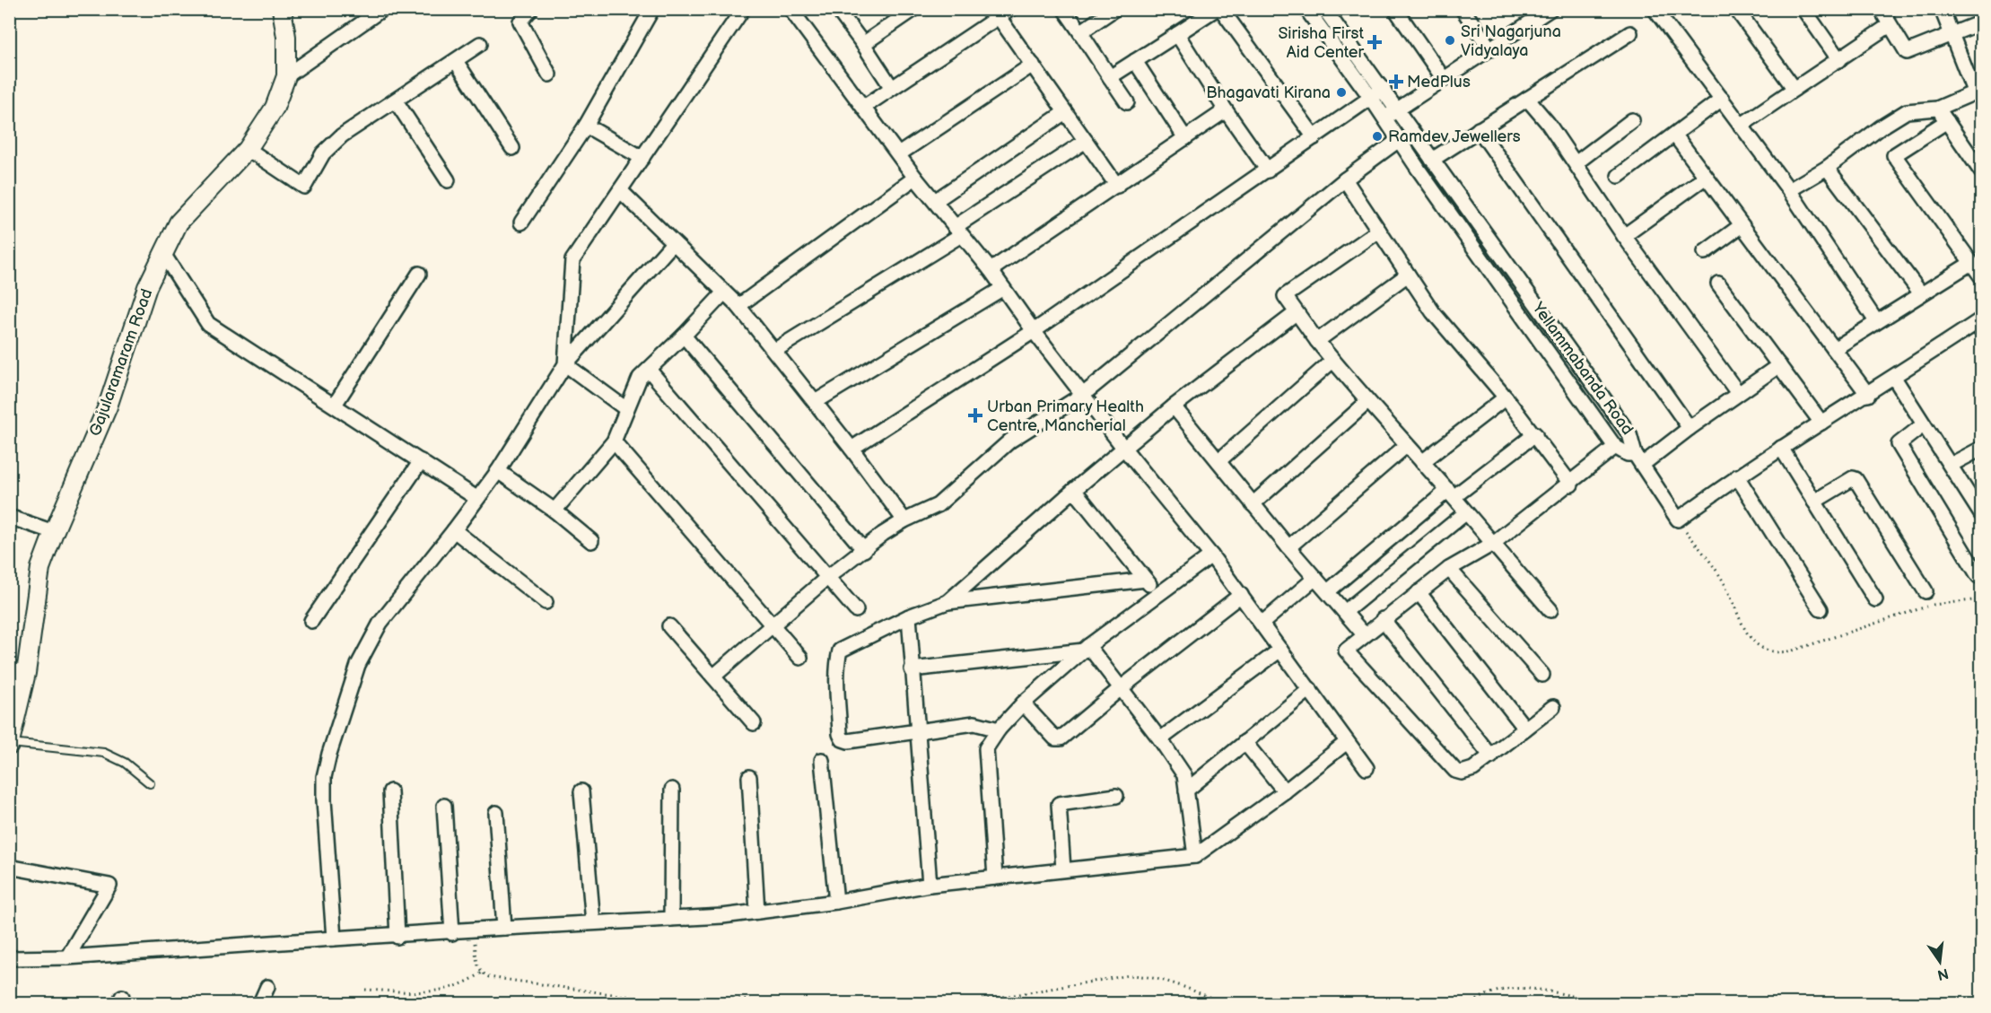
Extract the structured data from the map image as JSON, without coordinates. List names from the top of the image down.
{
  "streets": {
    "main road": ["Gajularamaram Road"],
    "street": ["Yellammabanda Road"]
  },
  "places": {
    "other": ["Sri Nagarjuna Vidyalaya", "Bhagavati Kirana", "Ramdev Jewellers"],
    "health": ["Sirisha First Aid Center", "MedPlus", "Urban Primary Health Centre, Mancherial"]
  },
  "north": "bottom"
}
